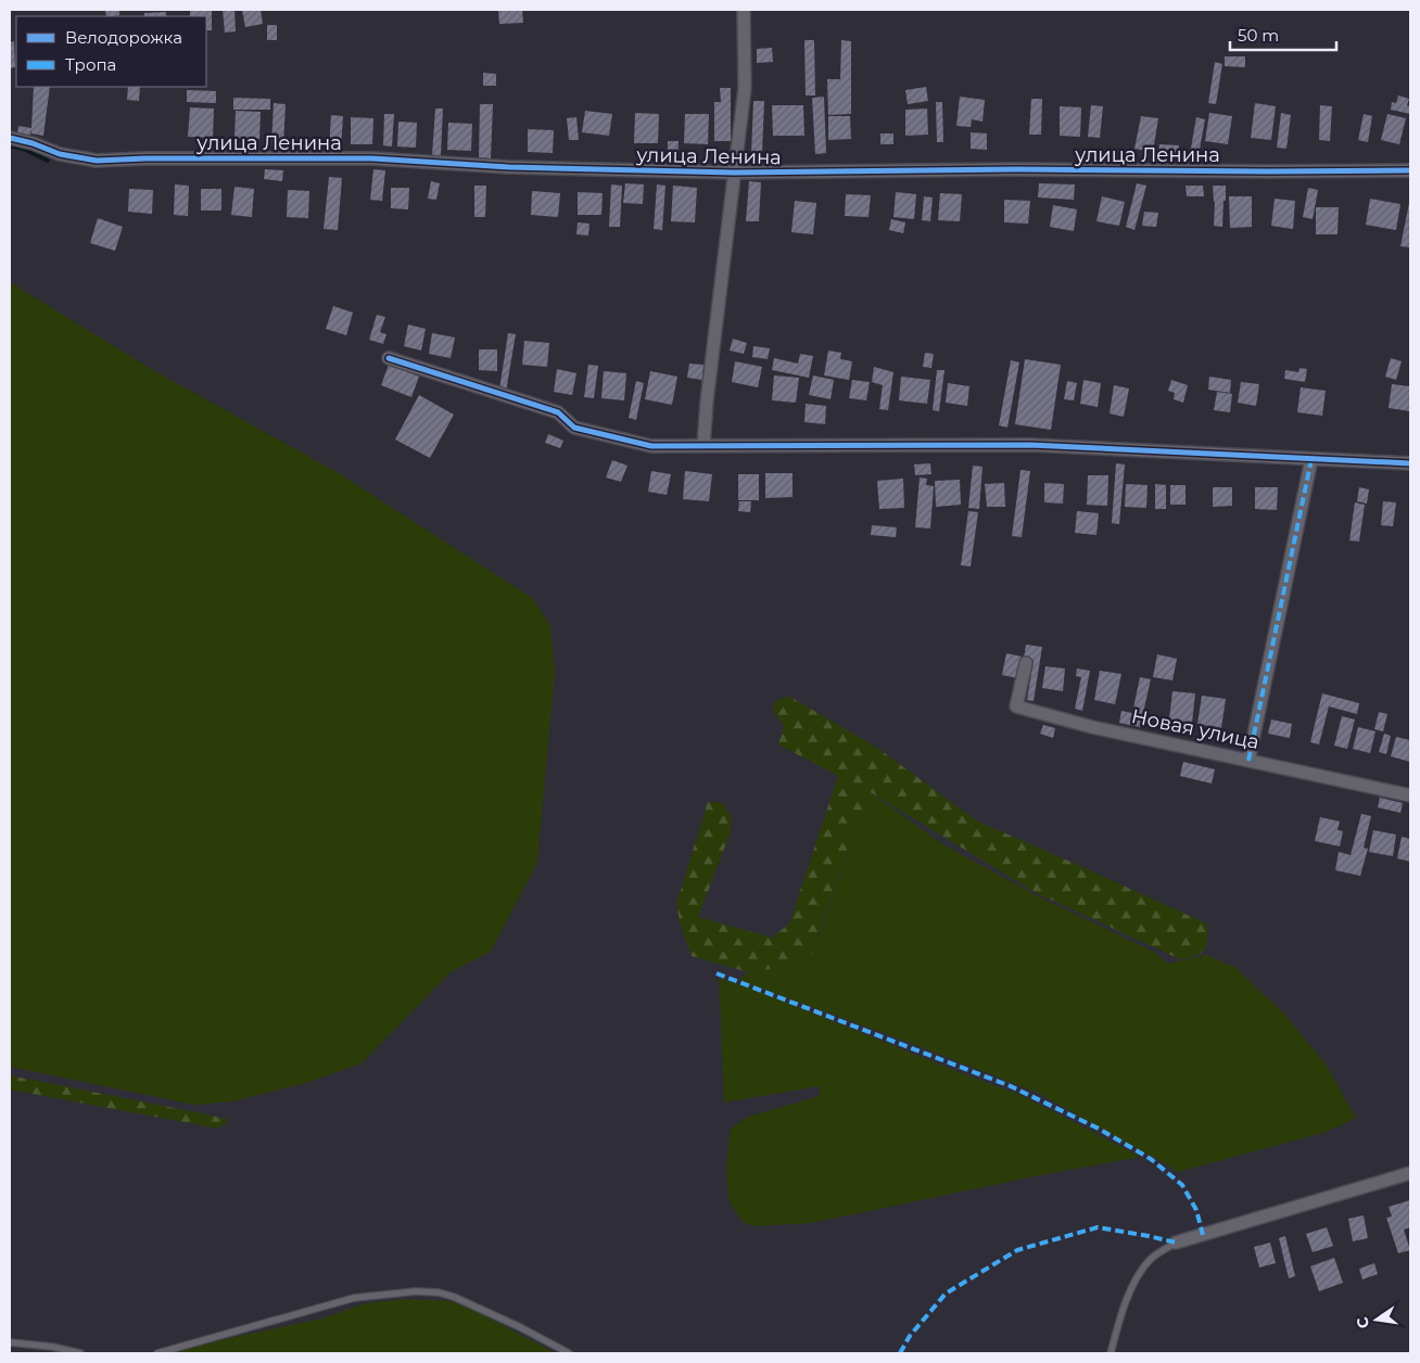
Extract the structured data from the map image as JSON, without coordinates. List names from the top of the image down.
{
  "streets": {
    "street": ["улица Ленина", "Новая улица"]
  },
  "legend": ["Велодорожка", "Тропа"],
  "scale_bar": "50 m",
  "north": "left"
}
